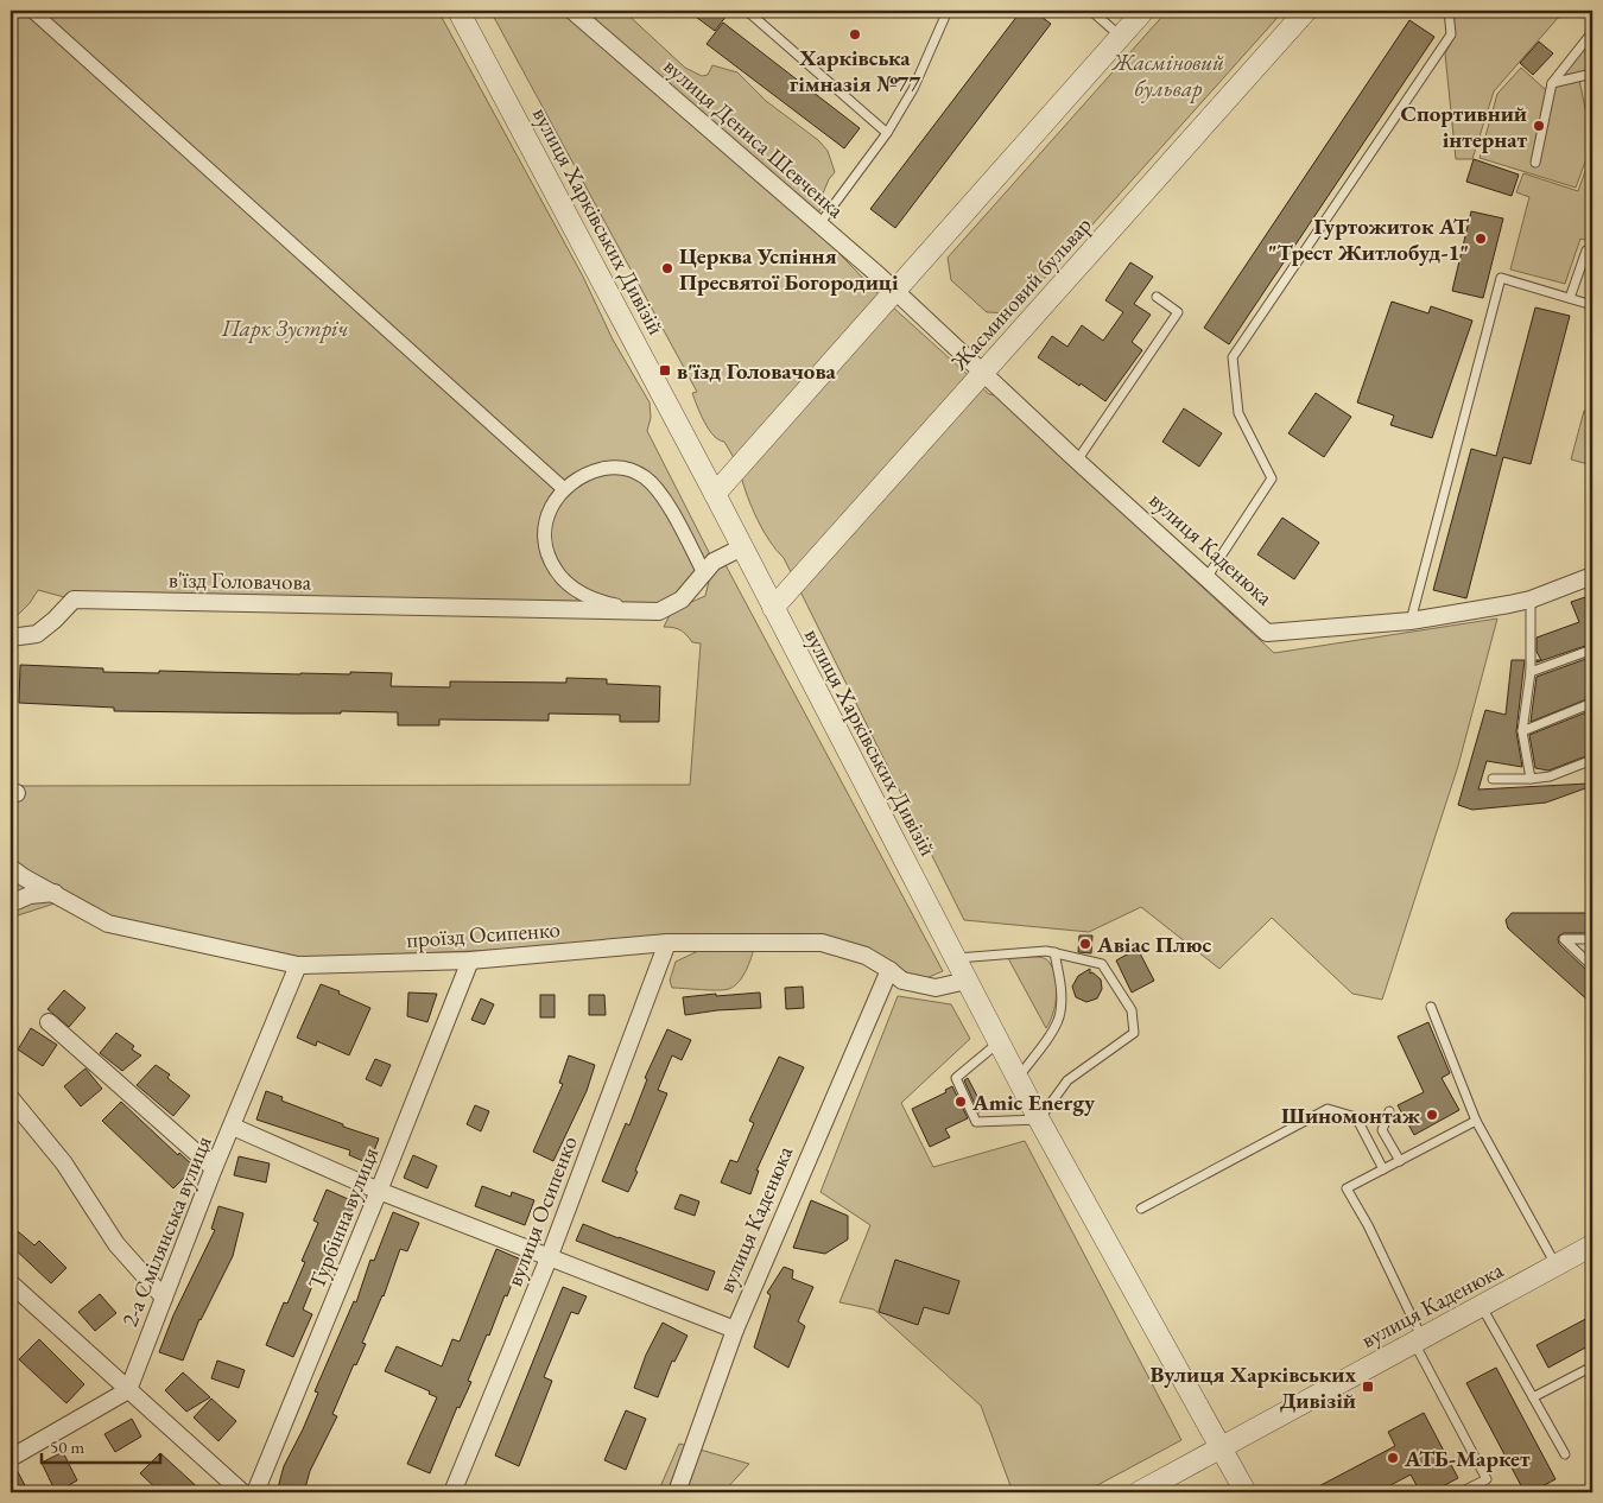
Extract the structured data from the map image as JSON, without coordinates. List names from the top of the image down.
{
  "streets": {
    "street": [
      "вулиця Дениса Шевченка",
      "вулиця Харківських Дивізій",
      "Жасминовий бульвар",
      "вулиця Каденюка",
      "в'їзд Головачова",
      "проїзд Осипенко",
      "вулиця Осипенко",
      "Турбінна вулиця",
      "2-а Смілянська вулиця"
    ]
  },
  "crossings": [
    ["вулиця Дениса Шевченка", "Жасминовий бульвар"],
    ["вулиця Дениса Шевченка", "вулиця Каденюка"],
    ["вулиця Харківських Дивізій", "Жасминовий бульвар"],
    ["вулиця Харківських Дивізій", "вулиця Каденюка"],
    ["вулиця Харківських Дивізій", "в'їзд Головачова"],
    ["вулиця Харківських Дивізій", "проїзд Осипенко"],
    ["Жасминовий бульвар", "вулиця Каденюка"],
    ["вулиця Каденюка", "проїзд Осипенко"],
    ["проїзд Осипенко", "вулиця Осипенко"],
    ["проїзд Осипенко", "Турбінна вулиця"],
    ["проїзд Осипенко", "2-а Смілянська вулиця"]
  ],
  "parks": ["Жасміновий бульвар", "Парк Зустріч"],
  "places": {
    "other": [
      "Харківська гімназія №77",
      "Спортивний інтернат",
      "Гуртожиток АТ \"Трест Житлобуд-1\"",
      "Церква Успіння Пресвятої Богородиці",
      "Авіас Плюс",
      "Amic Energy",
      "Шиномонтаж",
      "АТБ-Маркет"
    ],
    "transit": ["в'їзд Головачова", "Вулиця Харківських Дивізій"]
  },
  "scale_bar": "50 m"
}
